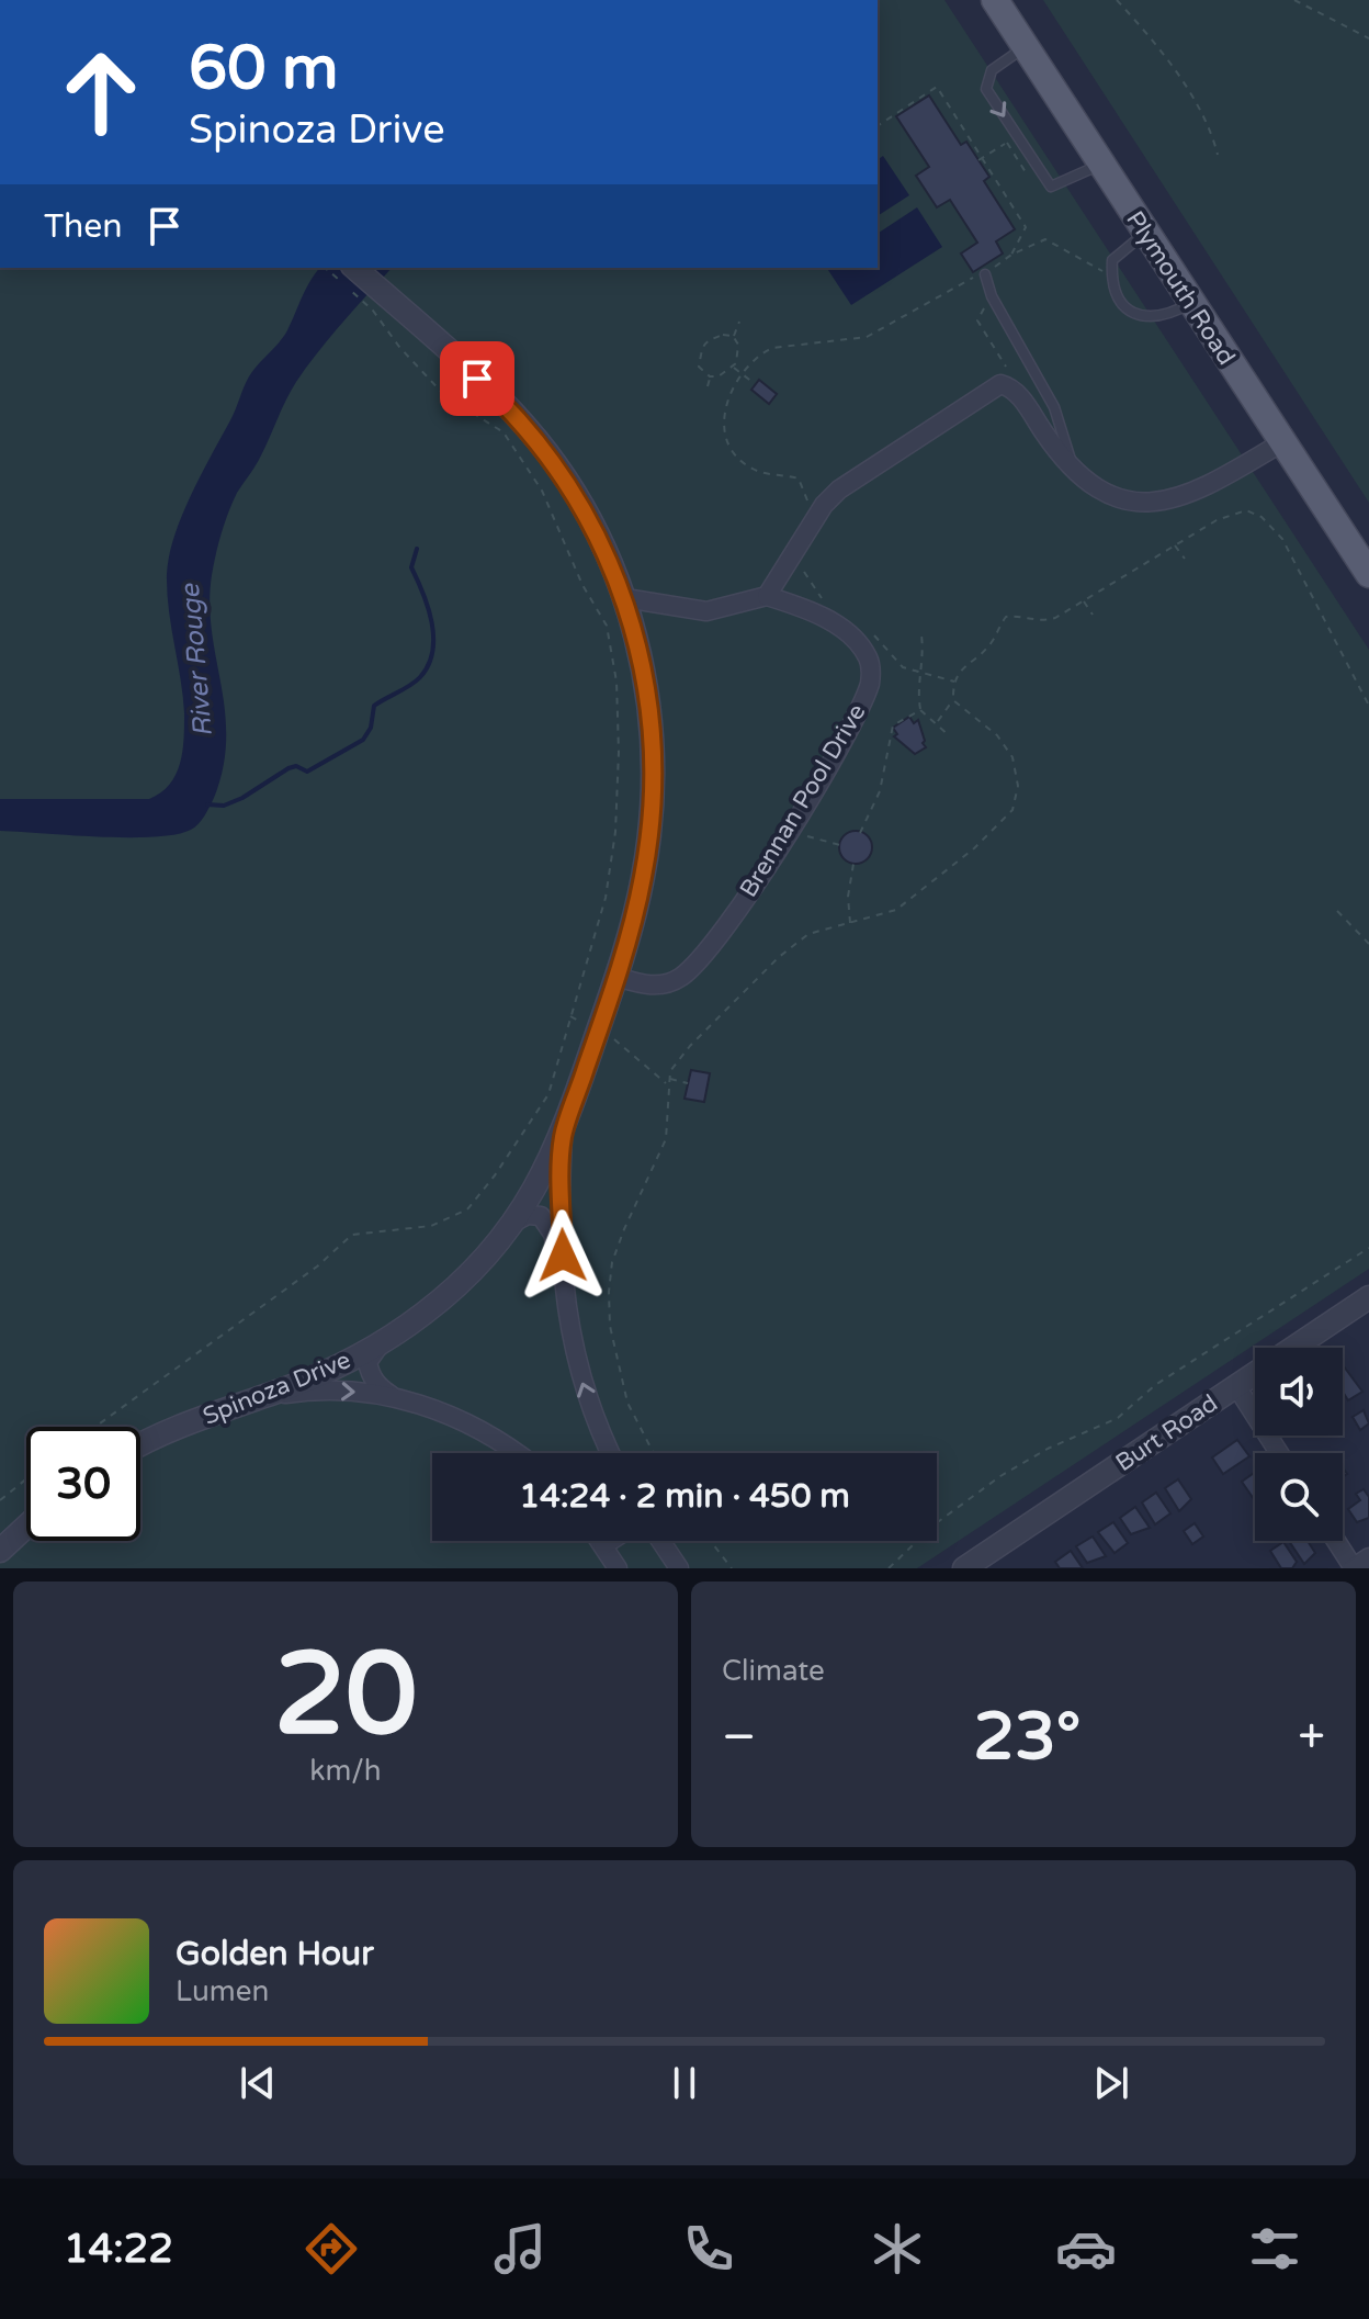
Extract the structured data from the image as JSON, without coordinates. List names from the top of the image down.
{
  "streets": {
    "main road": ["Plymouth Road"],
    "street": ["Brennan Pool Drive", "Spinoza Drive", "Burt Road"]
  },
  "crossings": [
    ["Brennan Pool Drive", "Spinoza Drive"]
  ],
  "water": ["River Rouge"],
  "page": {
    "turn": ["60 m", "Spinoza Drive"],
    "then": "Then",
    "limit": "30",
    "trip": "14:24 · 2 min · 450 m",
    "tile": [
      ["20", "km/h"],
      "Climate"
    ],
    "heat": ["−", "23°", "+"],
    "song": ["Golden Hour", "Lumen"],
    "tabs": "14:22"
  }
}
